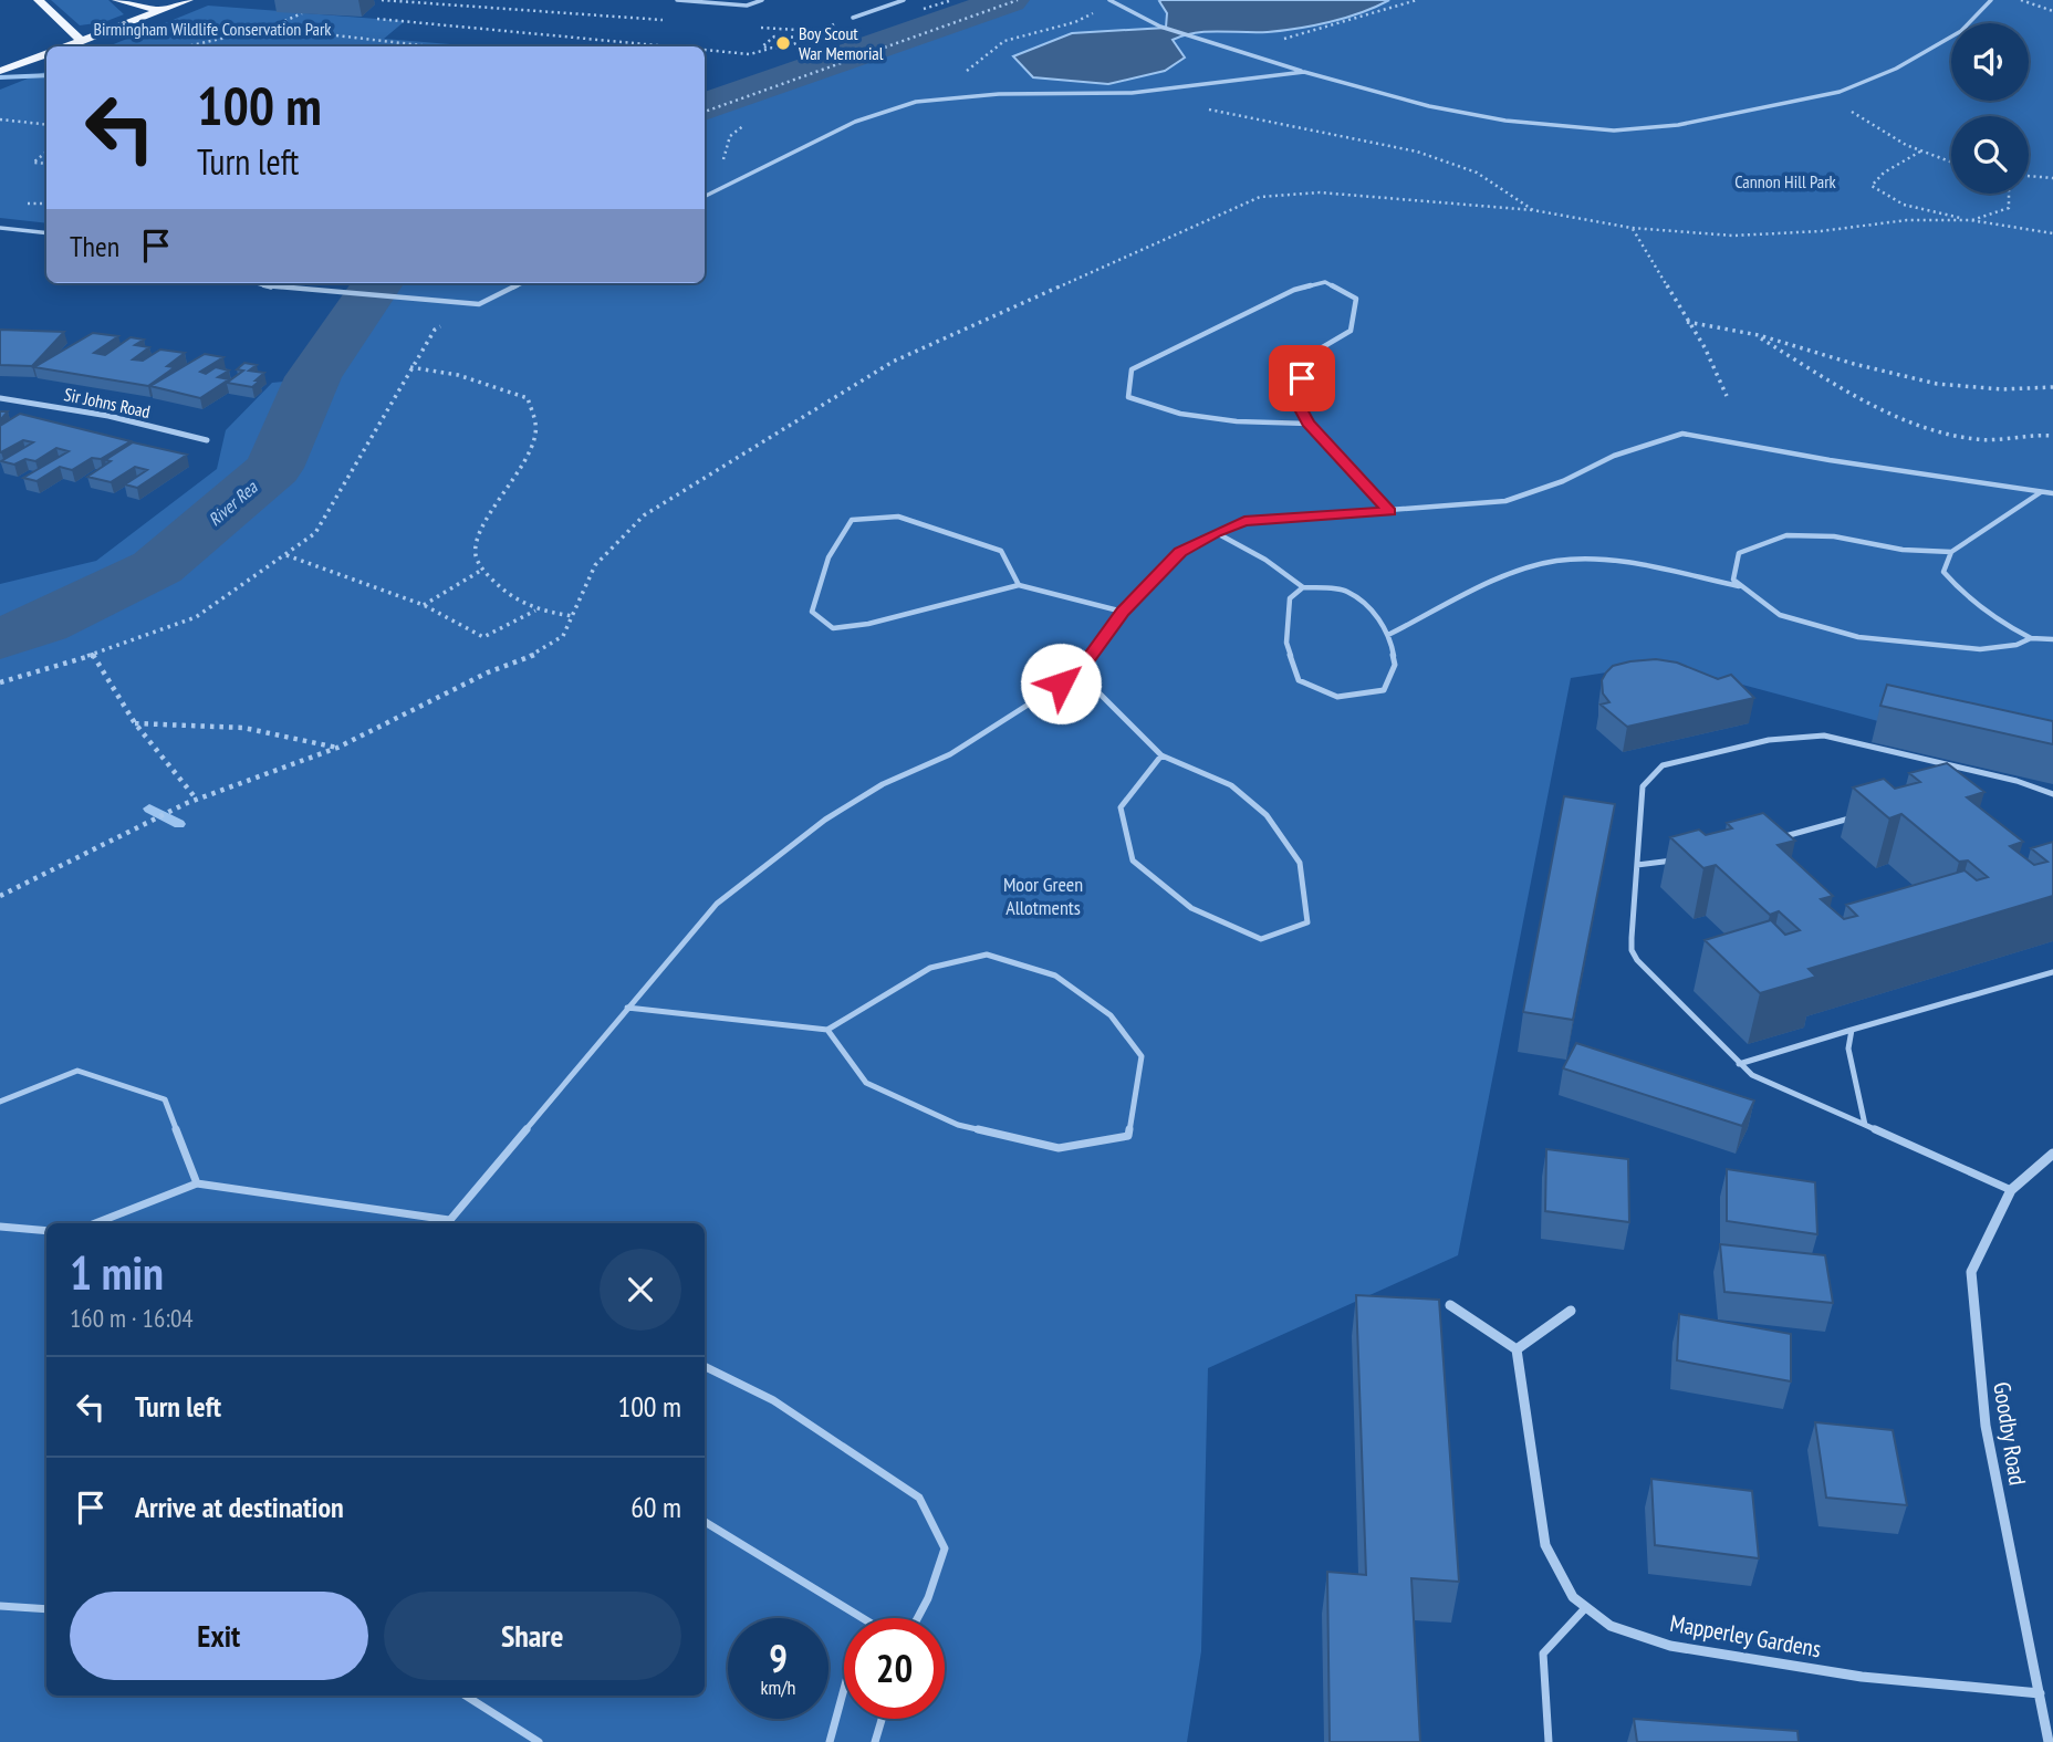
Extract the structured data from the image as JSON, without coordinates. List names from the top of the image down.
{
  "streets": {
    "street": ["Sir Johns Road", "Goodby Road", "Mapperley Gardens"]
  },
  "crossings": [
    ["Goodby Road", "Mapperley Gardens"]
  ],
  "water": ["River Rea"],
  "parks": ["Birmingham Wildlife Conservation Park", "Cannon Hill Park", "Moor Green Allotments"],
  "places": ["Boy Scout War Memorial"],
  "page": {
    "turn": ["100 m", "Turn left"],
    "then": "Then",
    "heading": ["1 min", "160 m · 16:04"],
    "list": [
      {
        "name": "Turn left",
        "value": "100 m"
      },
      {
        "name": "Arrive at destination",
        "value": "60 m"
      }
    ],
    "buttons": ["Exit", "Share"],
    "speed": "9 km/h",
    "limit": "20"
  }
}
